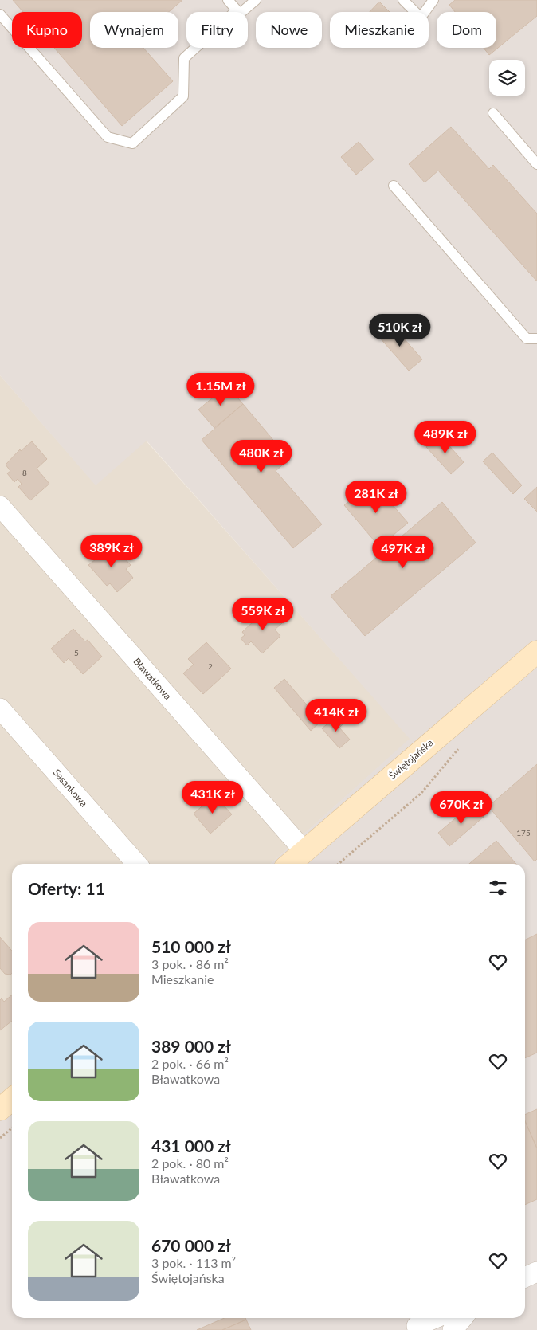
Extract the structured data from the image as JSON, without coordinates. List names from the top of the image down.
{
  "streets": {
    "street": ["Bławatkowa", "Świętojańska", "Sasankowa"]
  },
  "crossings": [
    ["Bławatkowa", "Świętojańska"]
  ],
  "house_numbers": [
    "8",
    "5",
    "2",
    "175"
  ],
  "page": {
    "chip": [
      "Kupno",
      "Wynajem",
      "Filtry",
      "Nowe",
      "Mieszkanie",
      "Dom"
    ],
    "price": [
      "510K zł",
      "1.15M zł",
      "489K zł",
      "480K zł",
      "281K zł",
      "389K zł",
      "497K zł",
      "559K zł",
      "414K zł",
      "431K zł",
      "670K zł"
    ],
    "heading": "Oferty: 11",
    "list": [
      {
        "name": "510 000 zł",
        "note": "3 pok. · 86 m² · Mieszkanie"
      },
      {
        "name": "389 000 zł",
        "note": "2 pok. · 66 m² · Bławatkowa"
      },
      {
        "name": "431 000 zł",
        "note": "2 pok. · 80 m² · Bławatkowa"
      },
      {
        "name": "670 000 zł",
        "note": "3 pok. · 113 m² · Świętojańska"
      }
    ]
  }
}
